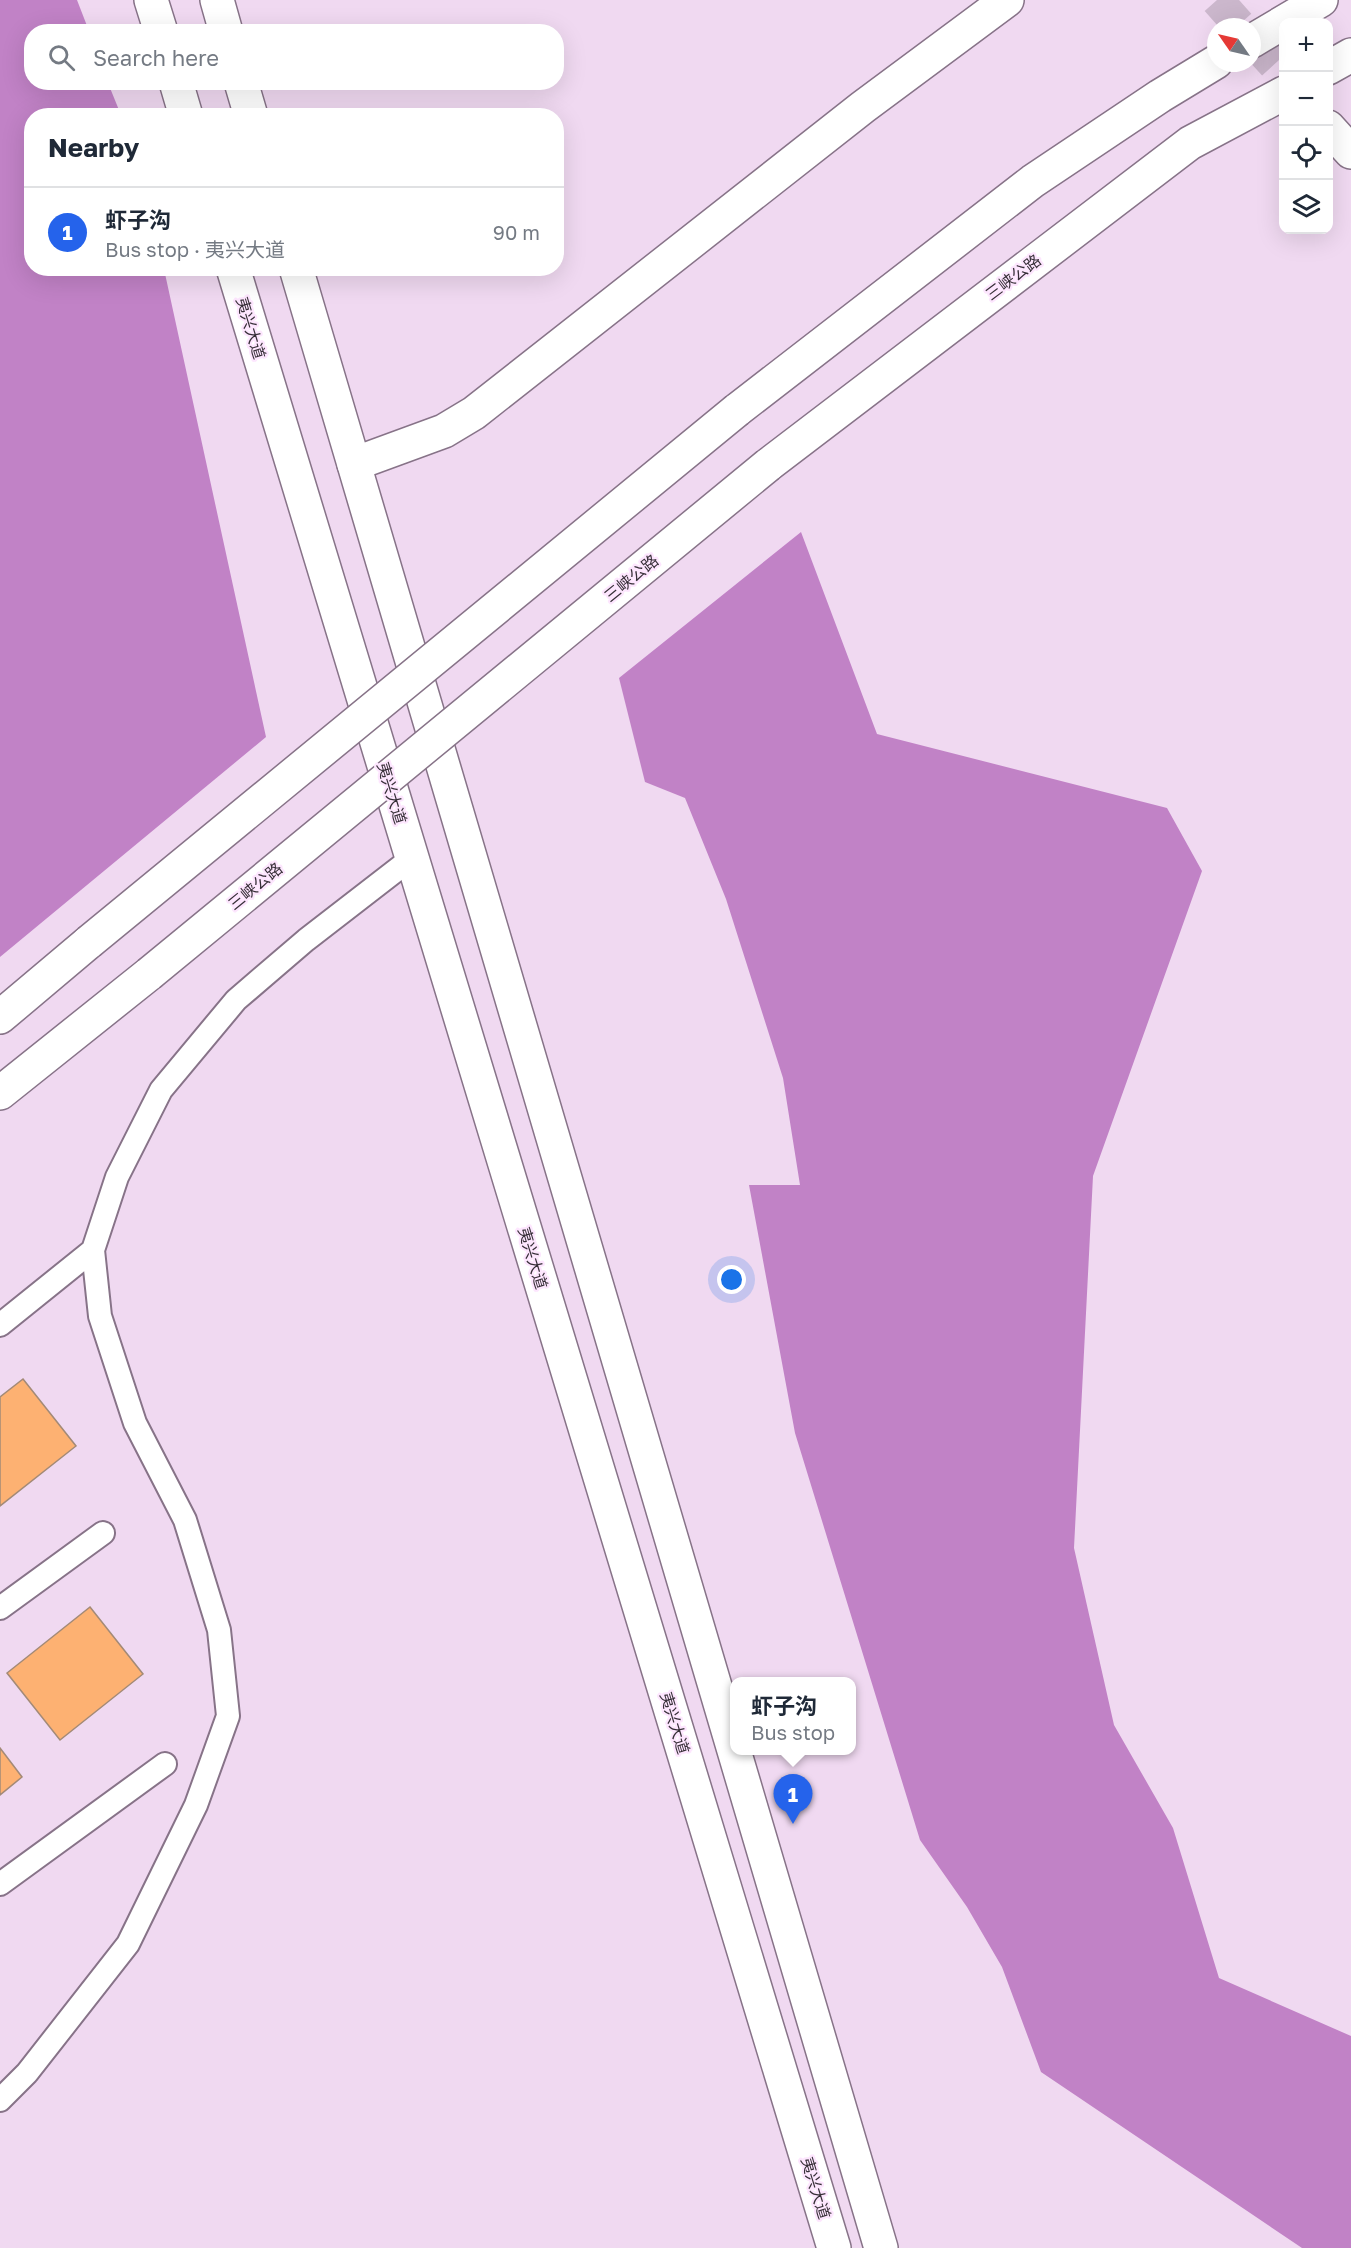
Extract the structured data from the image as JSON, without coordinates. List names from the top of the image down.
{
  "streets": {
    "main road": ["三峡公路", "夷兴大道"]
  },
  "north": "top left",
  "page": {
    "map_buttons": ["+", "−"],
    "search": "Search here",
    "heading": "Nearby",
    "list": [
      {
        "mark": "1",
        "name": "虾子沟",
        "note": "Bus stop · 夷兴大道",
        "value": "90 m"
      }
    ],
    "popup": ["虾子沟", "Bus stop"],
    "pins": "1"
  }
}
